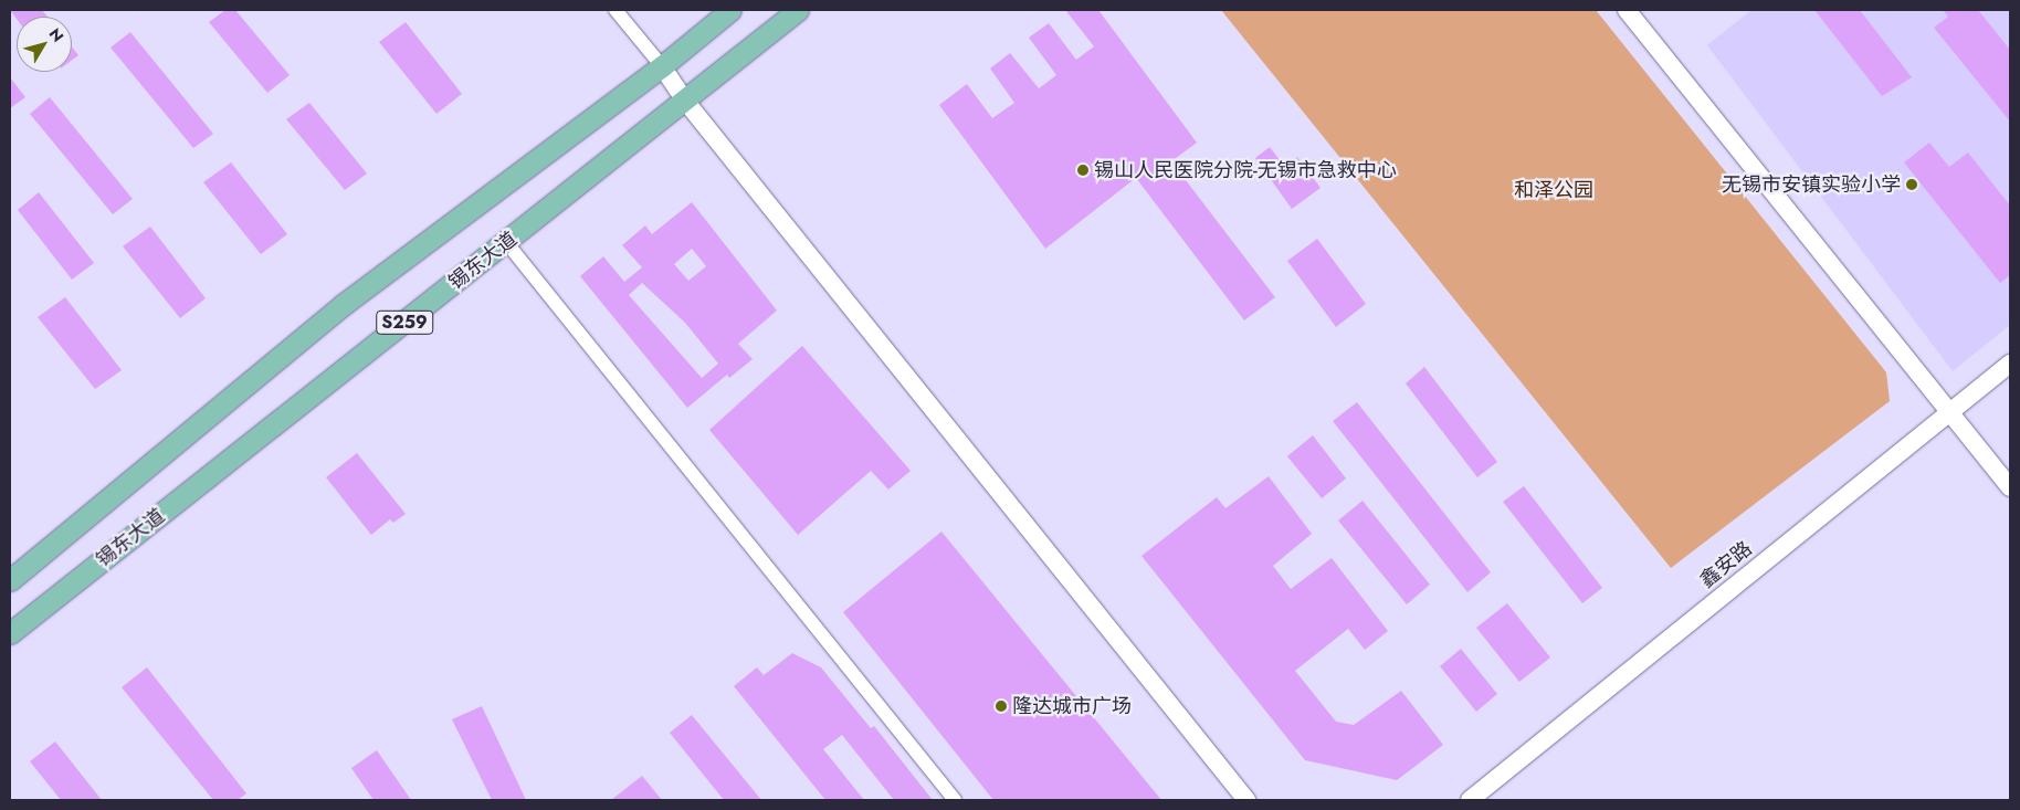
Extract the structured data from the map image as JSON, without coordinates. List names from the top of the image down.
{
  "streets": {
    "main road": ["锡东大道", "S259"],
    "street": ["鑫安路"]
  },
  "parks": ["和泽公园"],
  "places": ["锡山人民医院分院-无锡市急救中心", "无锡市安镇实验小学", "隆达城市广场"],
  "north": "top right"
}
